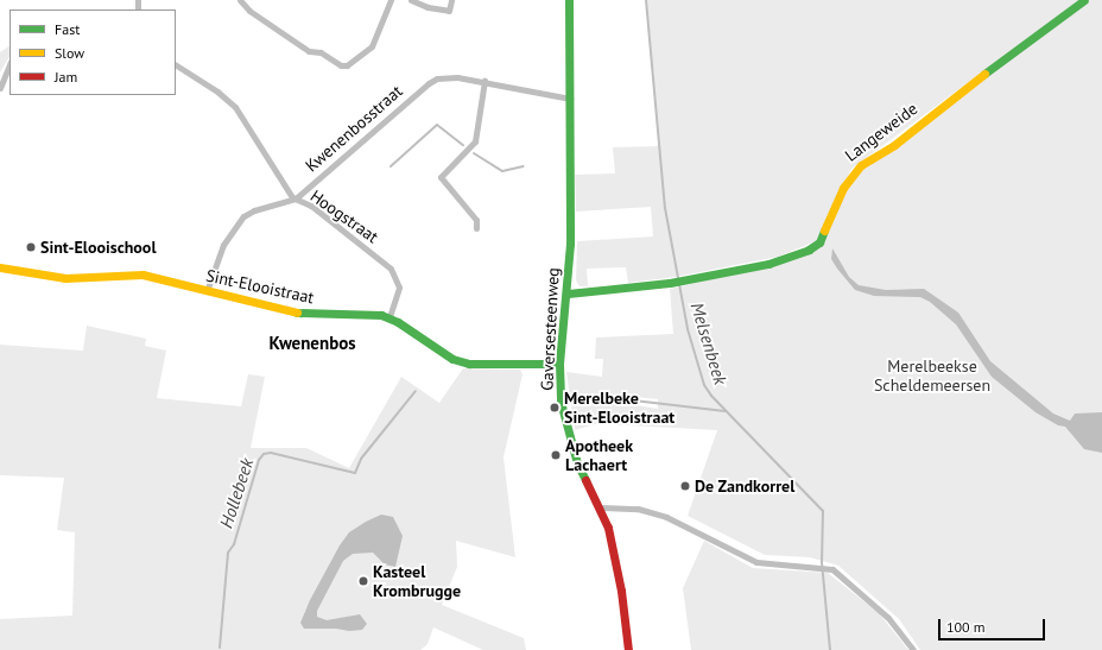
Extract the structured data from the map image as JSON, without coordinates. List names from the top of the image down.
{
  "streets": {
    "street": [
      "Kwenenbosstraat",
      "Langeweide",
      "Hoogstraat",
      "Sint-Elooistraat",
      "Gaversesteenweg"
    ]
  },
  "crossings": [
    ["Kwenenbosstraat", "Hoogstraat"],
    ["Kwenenbosstraat", "Sint-Elooistraat"],
    ["Kwenenbosstraat", "Gaversesteenweg"],
    ["Langeweide", "Gaversesteenweg"],
    ["Hoogstraat", "Sint-Elooistraat"],
    ["Sint-Elooistraat", "Gaversesteenweg"]
  ],
  "districts": ["Kwenenbos"],
  "water": ["Melsenbeek", "Hollebeek"],
  "parks": ["Merelbeekse Scheldemeersen"],
  "places": [
    "Sint-Elooischool",
    "Merelbeke Sint-Elooistraat",
    "Apotheek Lachaert",
    "De Zandkorrel",
    "Kasteel Krombrugge"
  ],
  "legend": ["Fast", "Slow", "Jam"],
  "scale_bar": "100 m"
}
